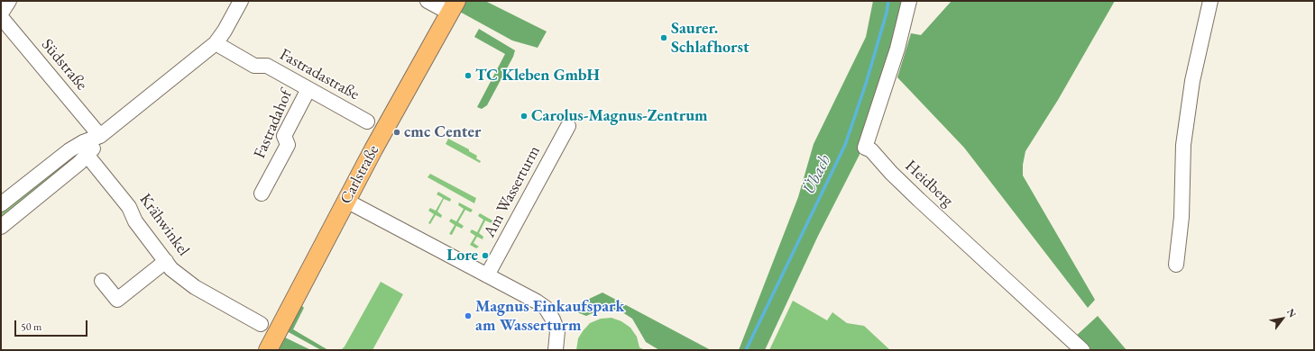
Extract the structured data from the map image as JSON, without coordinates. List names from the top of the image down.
{
  "streets": {
    "main road": ["Carlstraße"],
    "street": [
      "Südstraße",
      "Fastradastraße",
      "Fastradahof",
      "Heidberg",
      "Am Wasserturm",
      "Krähwinkel"
    ]
  },
  "crossings": [
    ["Fastradastraße", "Fastradahof"]
  ],
  "water": ["Übach"],
  "places": [
    "Saurer. Schlafhorst",
    "TC Kleben GmbH",
    "Carolus-Magnus-Zentrum",
    "cmc Center",
    "Lore",
    "Magnus Einkaufspark am Wasserturm"
  ],
  "scale_bar": "50 m",
  "north": "top right"
}
